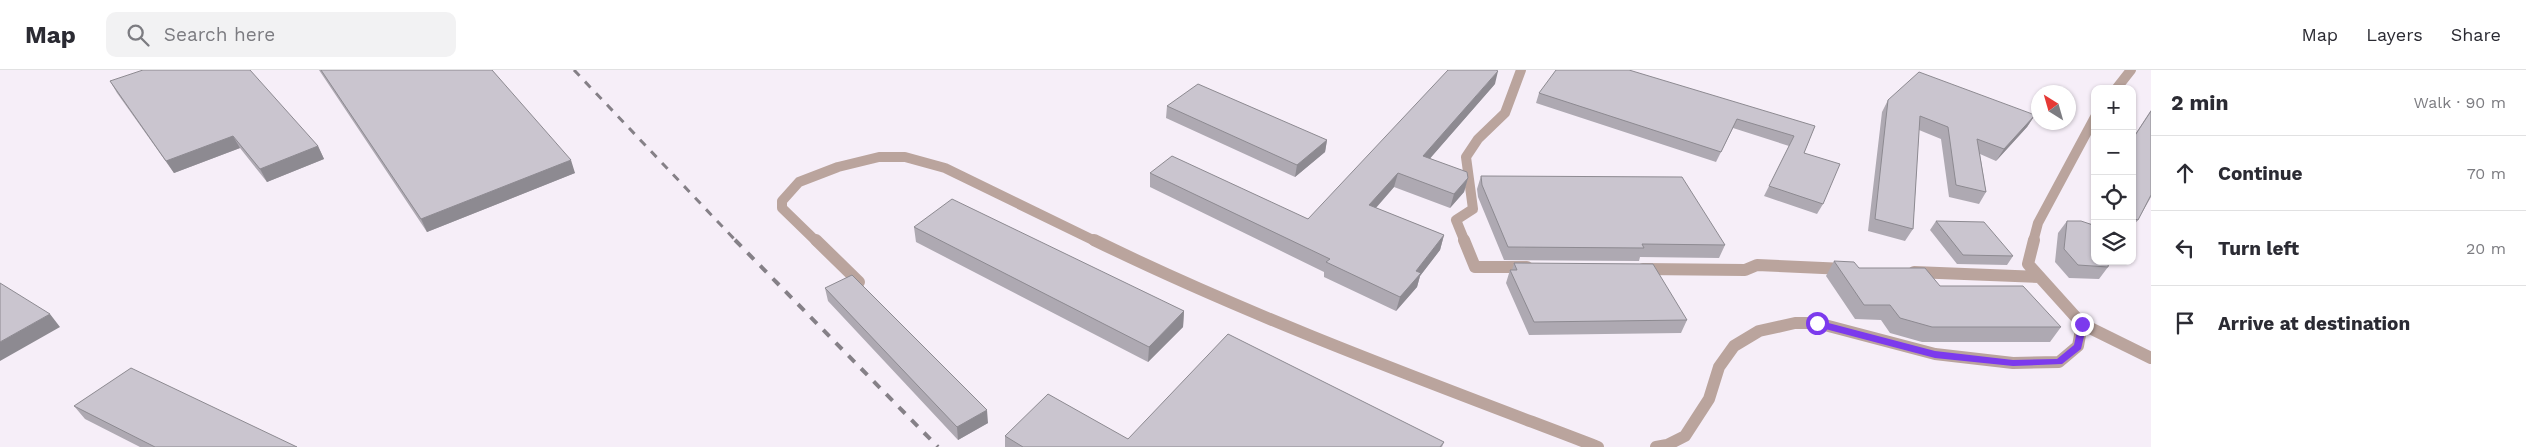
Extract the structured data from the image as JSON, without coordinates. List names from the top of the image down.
{
  "north": "top left",
  "page": {
    "header": "Map",
    "search": "Search here",
    "nav": ["Map", "Layers", "Share"],
    "heading": ["2 min", "Walk · 90 m"],
    "map_buttons": ["+", "−"],
    "list": [
      ["Continue", "70 m"],
      ["Turn left", "20 m"],
      "Arrive at destination"
    ]
  }
}
